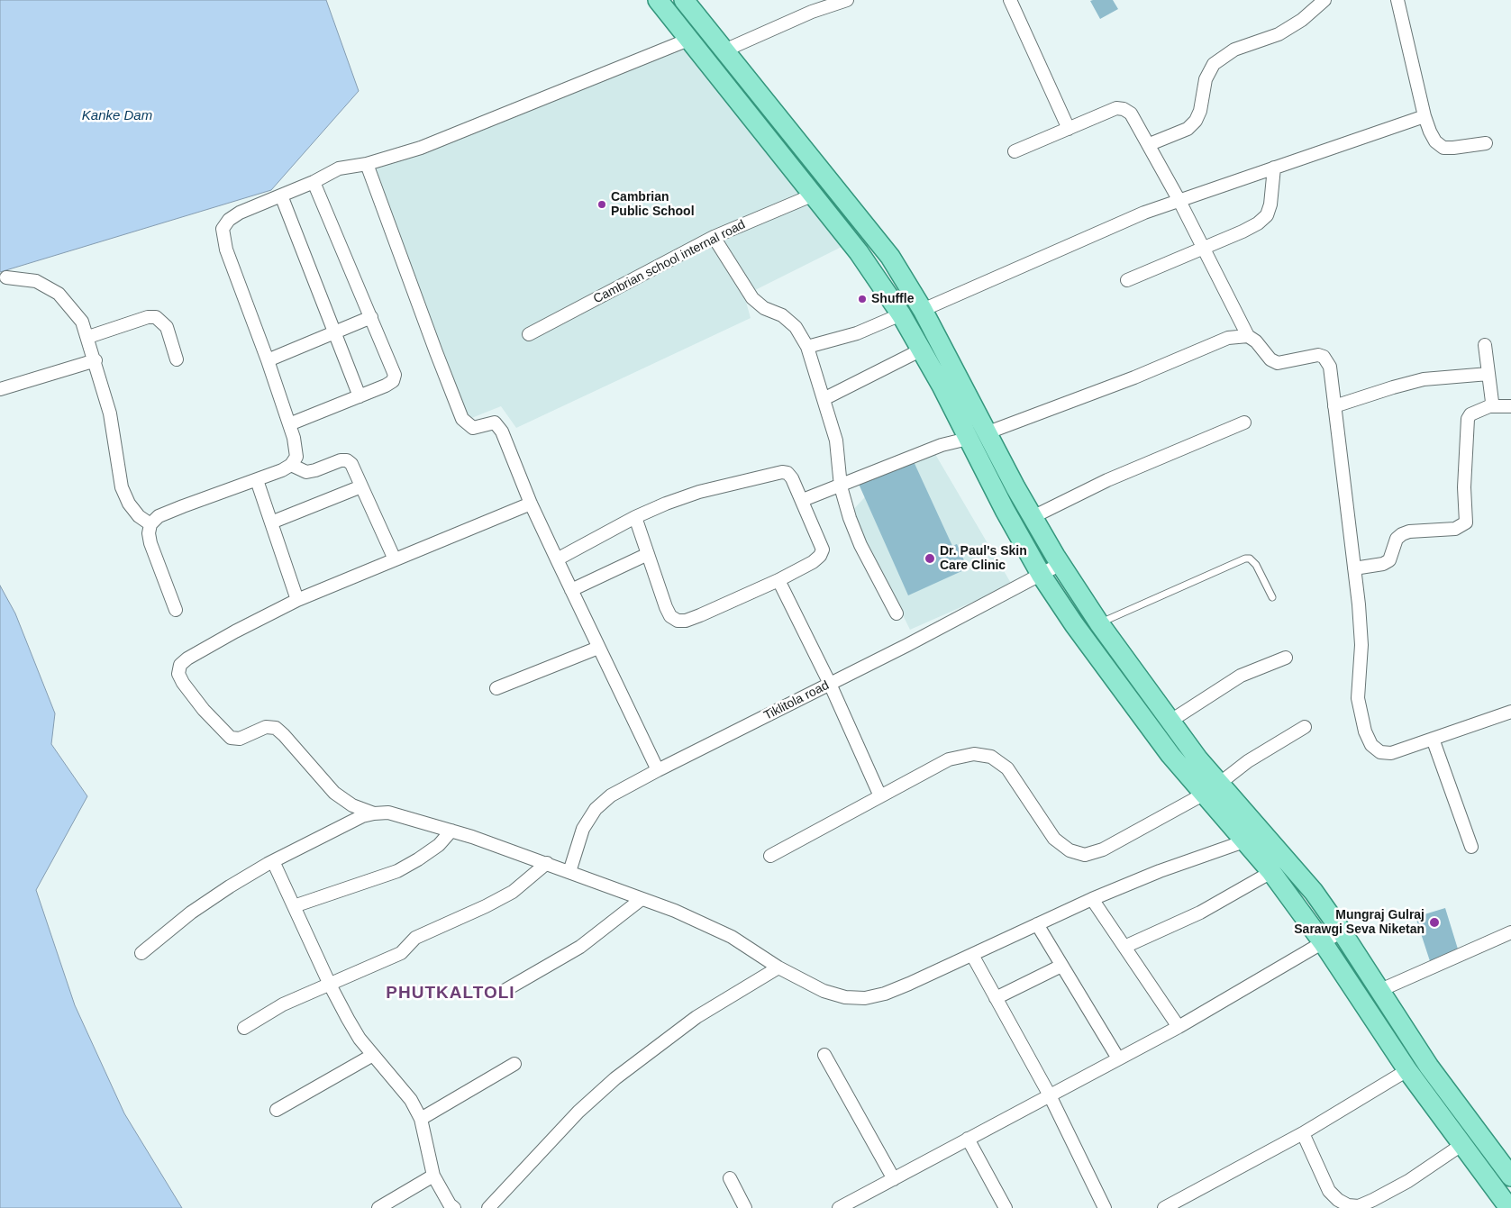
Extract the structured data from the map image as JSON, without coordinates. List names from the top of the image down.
{
  "streets": {
    "street": ["Cambrian school internal road", "Tiklitola road"]
  },
  "districts": ["PHUTKALTOLI"],
  "water": ["Kanke Dam"],
  "places": [
    "Cambrian Public School",
    "Shuffle",
    "Dr. Paul's Skin Care Clinic",
    "Mungraj Gulraj Sarawgi Seva Niketan"
  ]
}
